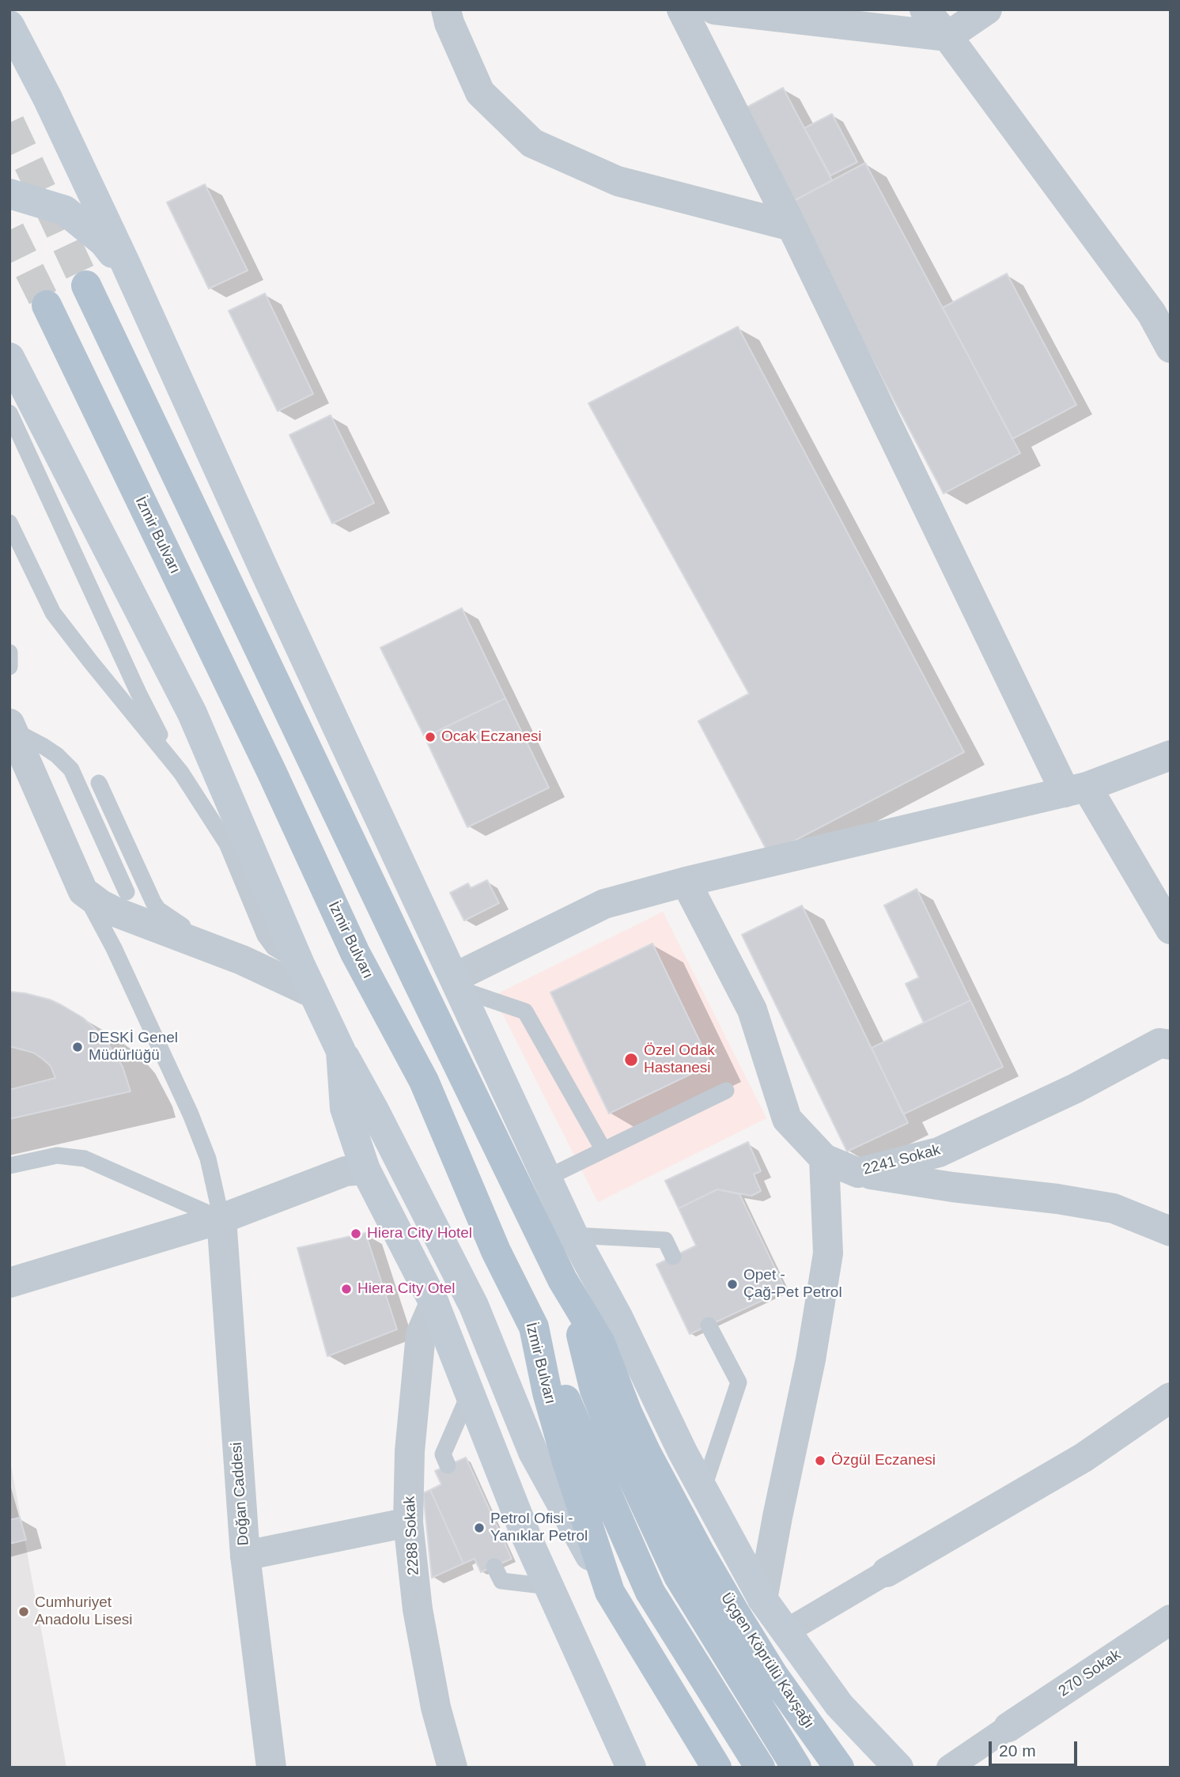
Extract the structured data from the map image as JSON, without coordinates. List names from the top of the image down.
{
  "streets": {
    "main road": ["İzmir Bulvarı", "Üçgen Köprülü Kavşağı"],
    "street": [
      "2241 Sokak",
      "Doğan Caddesi",
      "2288 Sokak",
      "270 Sokak"
    ]
  },
  "places": [
    "Ocak Eczanesi",
    "DESKİ Genel Müdürlüğü",
    "Özel Odak Hastanesi",
    "Hiera City Hotel",
    "Opet - Çağ-Pet Petrol",
    "Hiera City Otel",
    "Özgül Eczanesi",
    "Petrol Ofisi - Yanıklar Petrol",
    "Cumhuriyet Anadolu Lisesi"
  ],
  "scale_bar": "20 m"
}
